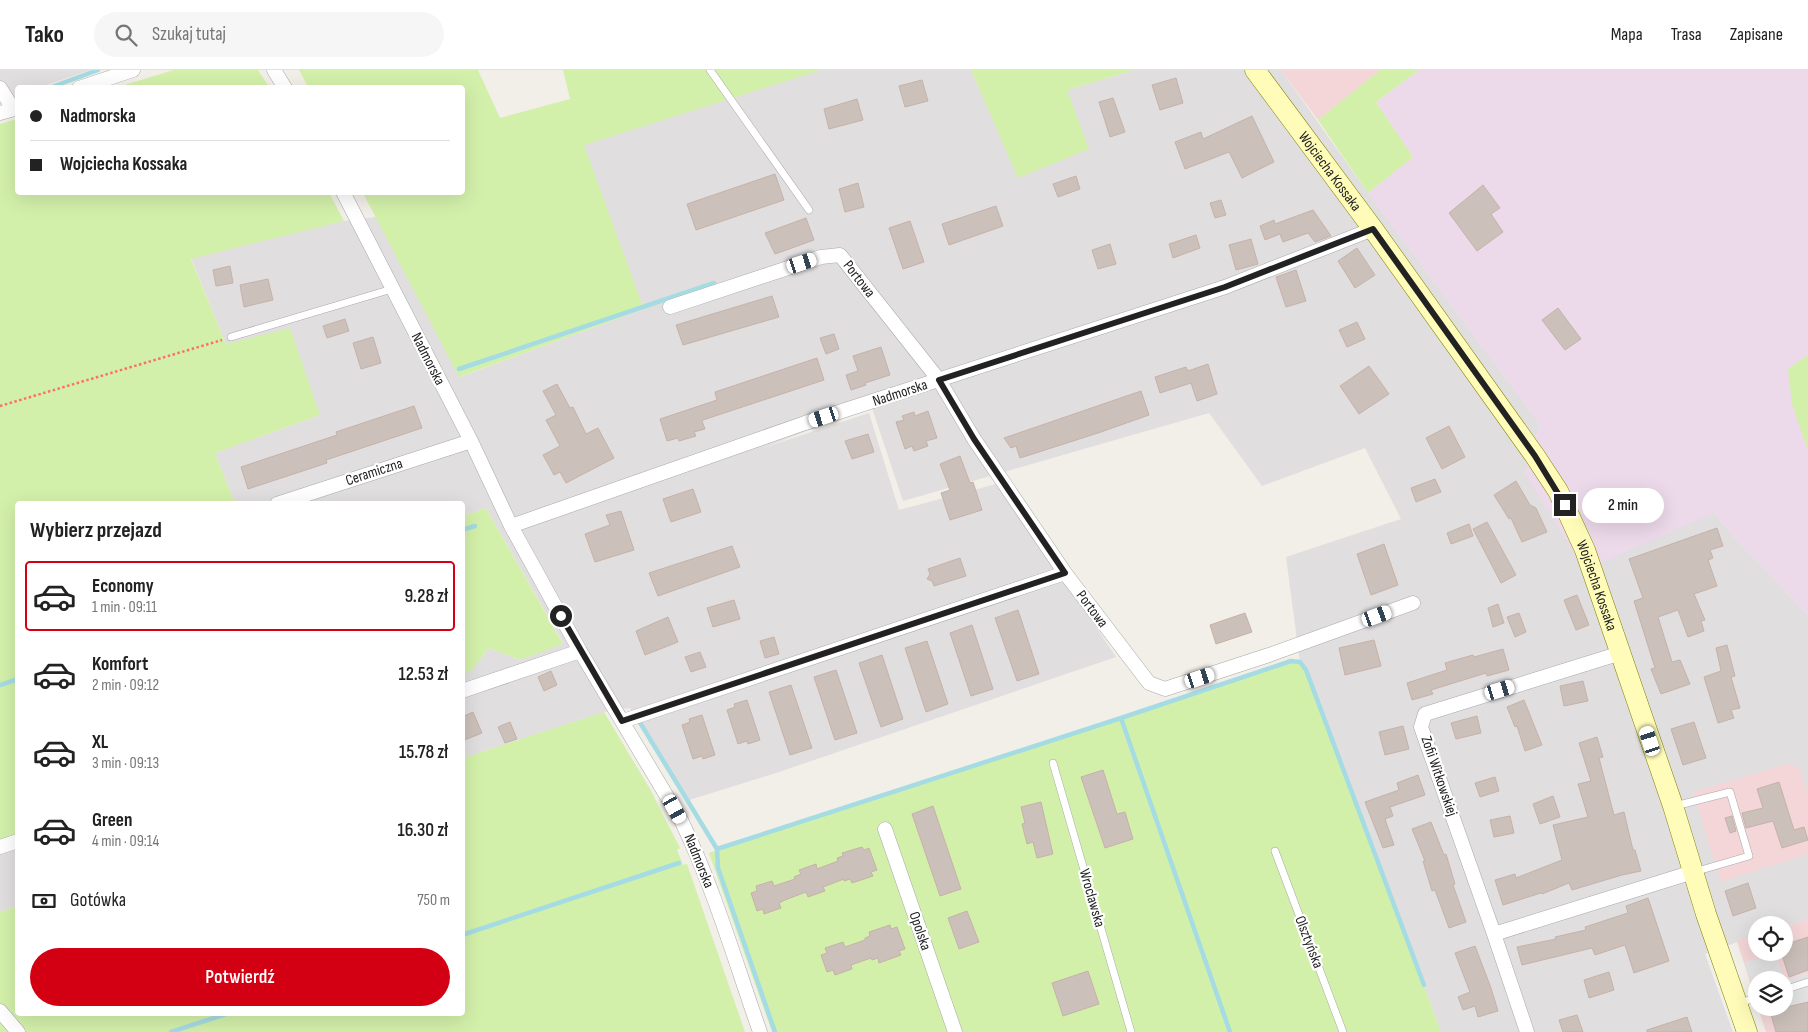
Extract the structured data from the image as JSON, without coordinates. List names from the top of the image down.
{
  "streets": {
    "main road": ["Wojciecha Kossaka"],
    "street": [
      "Portowa",
      "Nadmorska",
      "Ceramiczna",
      "Zofii Witkowskiej",
      "Opolska"
    ],
    "lane": ["Wrocławska", "Olsztyńska"]
  },
  "crossings": [
    ["Wojciecha Kossaka", "Nadmorska"],
    ["Wojciecha Kossaka", "Zofii Witkowskiej"],
    ["Portowa", "Nadmorska"],
    ["Nadmorska", "Ceramiczna"]
  ],
  "page": {
    "header": "Tako",
    "search": "Szukaj tutaj",
    "nav": ["Mapa", "Trasa", "Zapisane"],
    "banner": ["Nadmorska", "Wojciecha Kossaka"],
    "bubble": "2 min",
    "heading": "Wybierz przejazd",
    "list": [
      {
        "name": "Economy",
        "note": "1 min · 09:11",
        "value": "9.28 zł"
      },
      {
        "name": "Komfort",
        "note": "2 min · 09:12",
        "value": "12.53 zł"
      },
      {
        "name": "XL",
        "note": "3 min · 09:13",
        "value": "15.78 zł"
      },
      {
        "name": "Green",
        "note": "4 min · 09:14",
        "value": "16.30 zł"
      }
    ],
    "pay": ["Gotówka", "750 m"],
    "buttons": "Potwierdź"
  }
}
